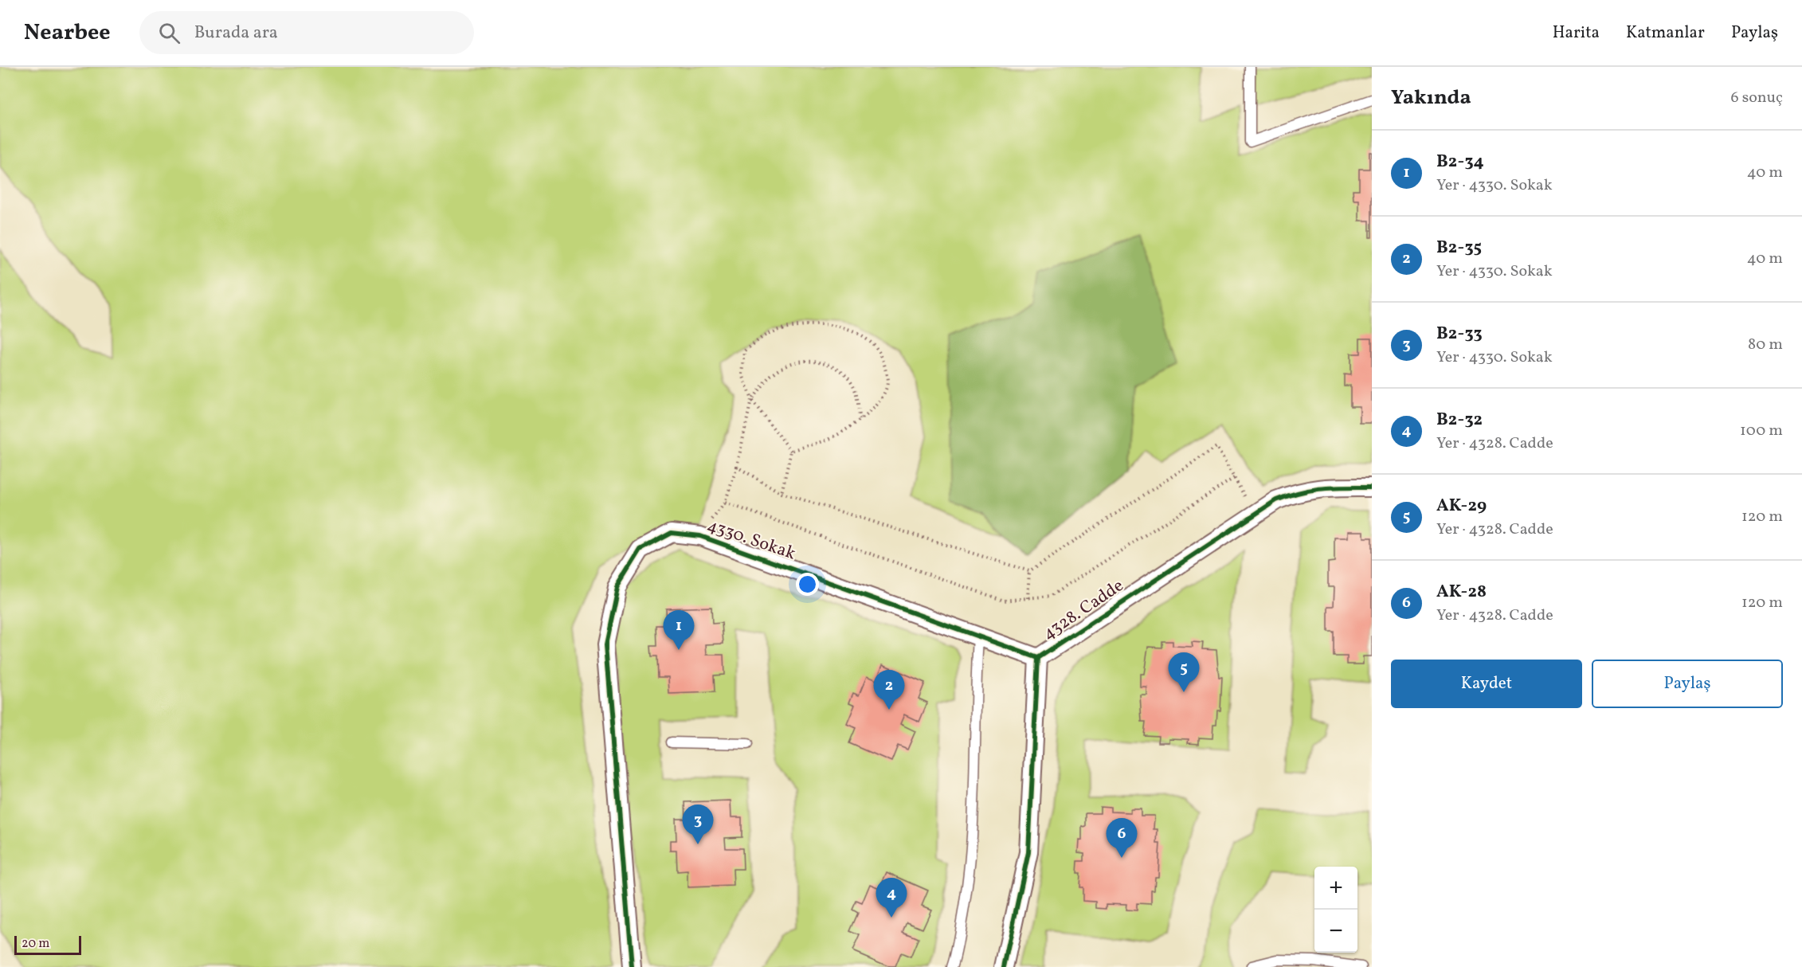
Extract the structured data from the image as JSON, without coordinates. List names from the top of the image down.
{
  "streets": {
    "street": ["4330. Sokak", "4328. Cadde"]
  },
  "crossings": [
    ["4330. Sokak", "4328. Cadde"]
  ],
  "scale_bar": "20 m",
  "page": {
    "header": "Nearbee",
    "search": "Burada ara",
    "nav": ["Harita", "Katmanlar", "Paylaş"],
    "heading": ["Yakında", "6 sonuç"],
    "list": [
      {
        "mark": "1",
        "name": "B2-34",
        "note": "Yer · 4330. Sokak",
        "value": "40 m"
      },
      {
        "mark": "2",
        "name": "B2-35",
        "note": "Yer · 4330. Sokak",
        "value": "40 m"
      },
      {
        "mark": "3",
        "name": "B2-33",
        "note": "Yer · 4330. Sokak",
        "value": "80 m"
      },
      {
        "mark": "4",
        "name": "B2-32",
        "note": "Yer · 4328. Cadde",
        "value": "100 m"
      },
      {
        "mark": "5",
        "name": "AK-29",
        "note": "Yer · 4328. Cadde",
        "value": "120 m"
      },
      {
        "mark": "6",
        "name": "AK-28",
        "note": "Yer · 4328. Cadde",
        "value": "120 m"
      }
    ],
    "pins": [
      "1",
      "5",
      "2",
      "3",
      "6",
      "4"
    ],
    "buttons": ["Kaydet", "Paylaş"],
    "map_buttons": ["+", "−"],
    "scale": "20 m"
  }
}
